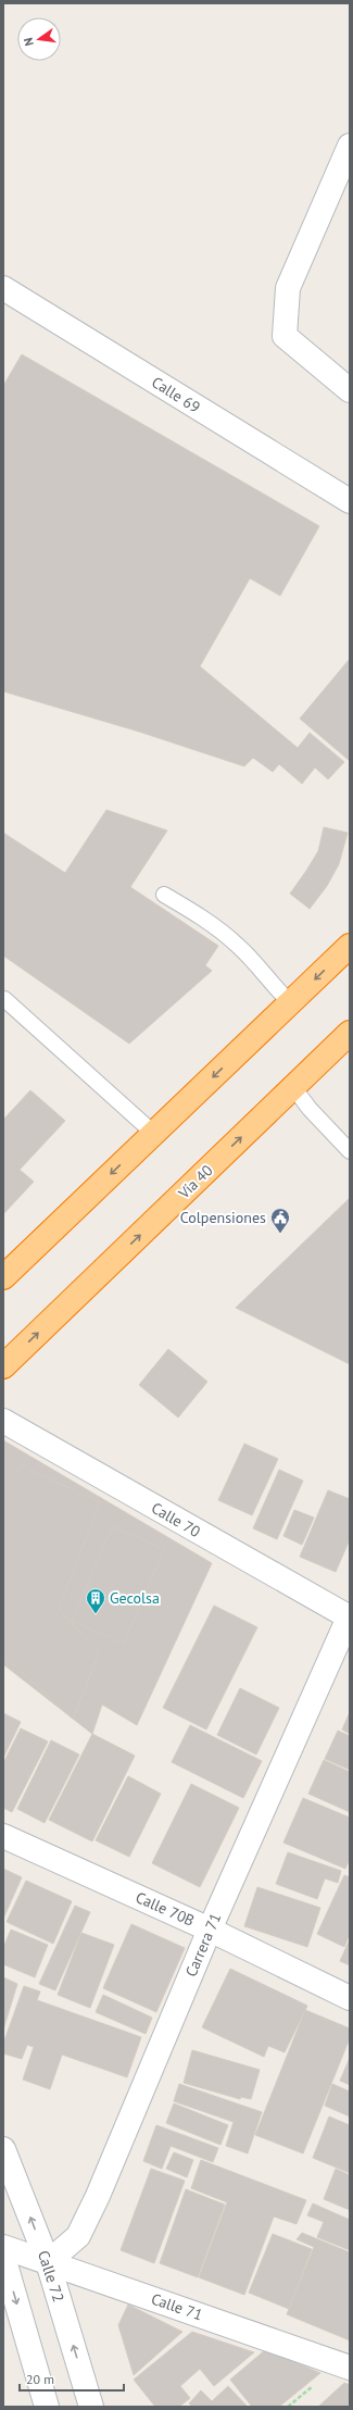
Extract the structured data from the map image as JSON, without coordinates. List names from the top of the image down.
{
  "streets": {
    "highway": ["Vía 40"],
    "street": [
      "Calle 69",
      "Calle 70",
      "Calle 70B",
      "Carrera 71",
      "Calle 72",
      "Calle 71"
    ]
  },
  "crossings": [
    ["Calle 70", "Carrera 71"],
    ["Calle 70B", "Carrera 71"],
    ["Carrera 71", "Calle 72"],
    ["Carrera 71", "Calle 71"],
    ["Calle 72", "Calle 71"]
  ],
  "places": {
    "public building": ["Colpensiones"],
    "building": ["Gecolsa"]
  },
  "scale_bar": "20 m",
  "north": "left"
}
